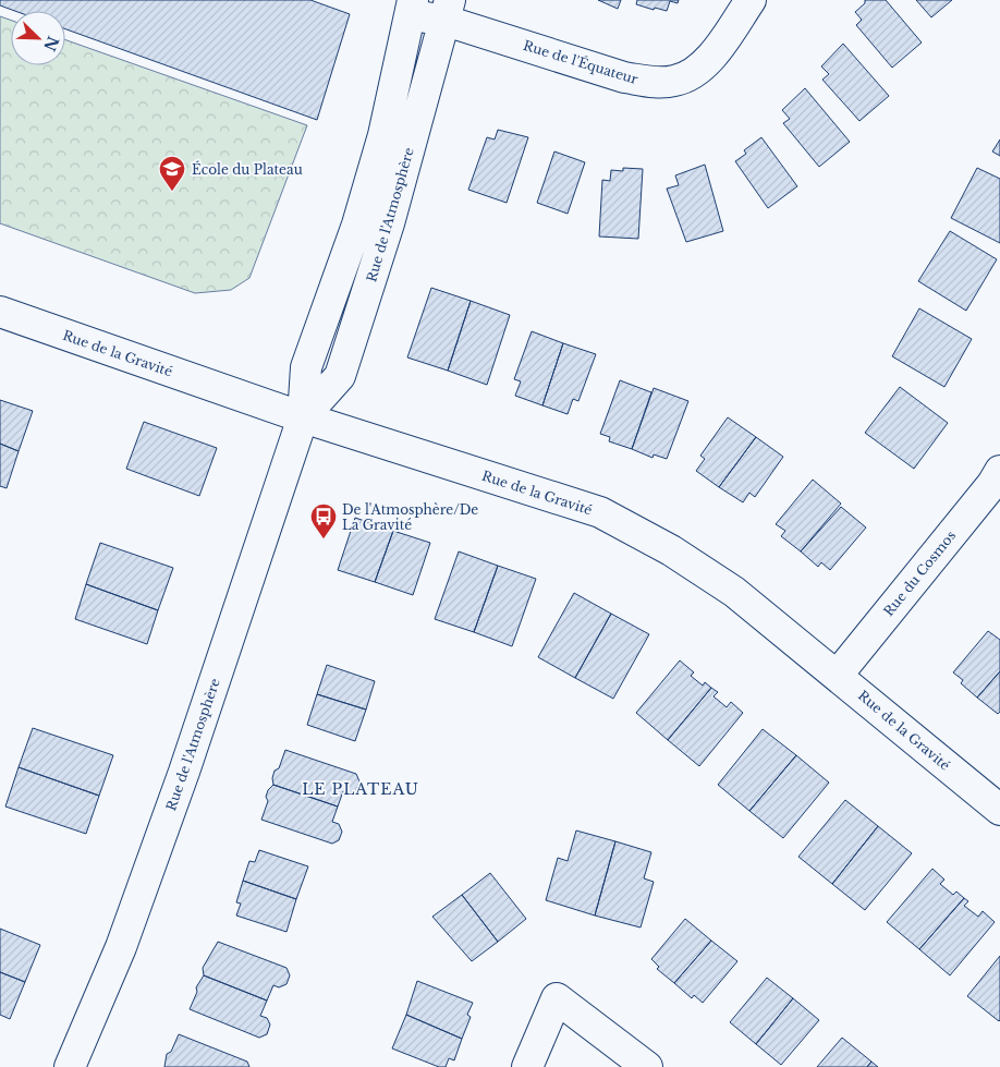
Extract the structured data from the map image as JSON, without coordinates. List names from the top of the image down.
{
  "streets": {
    "street": [
      "Rue de l'Équateur",
      "Rue de l'Atmosphère",
      "Rue de la Gravité",
      "Rue du Cosmos"
    ]
  },
  "crossings": [
    ["Rue de l'Équateur", "Rue de l'Atmosphère"],
    ["Rue de l'Atmosphère", "Rue de la Gravité"],
    ["Rue de la Gravité", "Rue du Cosmos"]
  ],
  "districts": ["LE PLATEAU"],
  "places": {
    "school or university": ["École du Plateau"],
    "bus stop": ["De l'Atmosphère/De La Gravité"]
  },
  "north": "bottom right"
}
